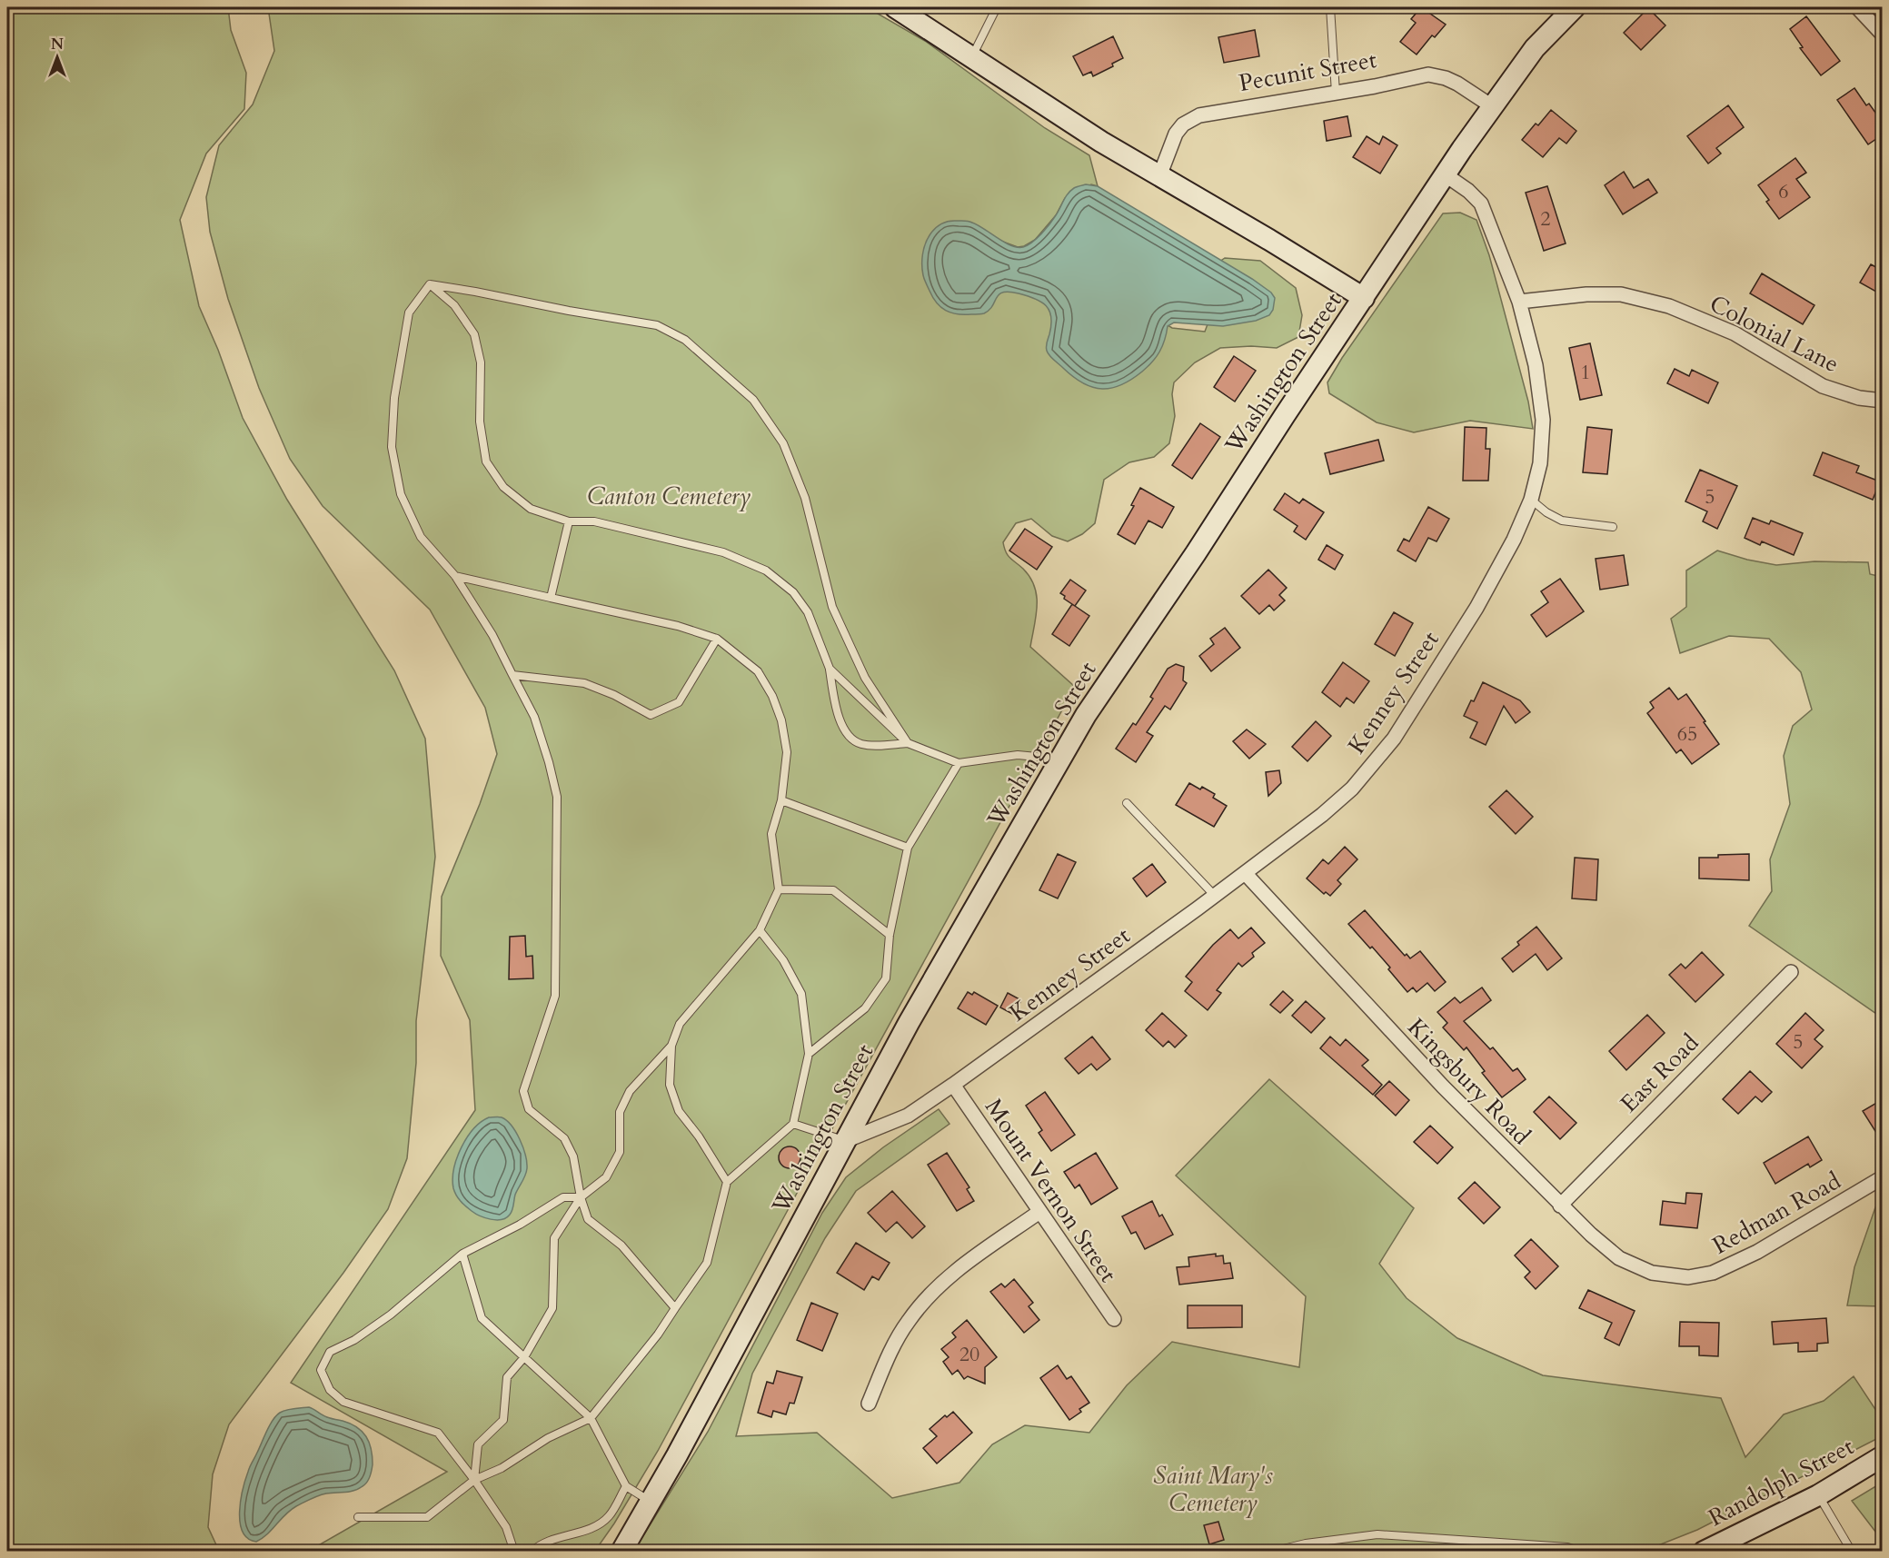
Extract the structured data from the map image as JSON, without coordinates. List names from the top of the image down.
{
  "streets": {
    "main road": ["Washington Street", "Randolph Street"],
    "street": [
      "Pecunit Street",
      "Colonial Lane",
      "Kenney Street",
      "East Road",
      "Kingsbury Road",
      "Mount Vernon Street",
      "Redman Road"
    ]
  },
  "crossings": [
    ["Pecunit Street", "Washington Street"],
    ["Colonial Lane", "Kenney Street"],
    ["Washington Street", "Kenney Street"],
    ["Kenney Street", "Kingsbury Road"],
    ["Kenney Street", "Mount Vernon Street"],
    ["East Road", "Kingsbury Road"],
    ["Kingsbury Road", "Redman Road"]
  ],
  "parks": ["Canton Cemetery", "Saint Mary's Cemetery"],
  "house_numbers": [
    "6",
    "2",
    "1",
    "5",
    "65",
    "5",
    "20"
  ],
  "north": "top"
}
